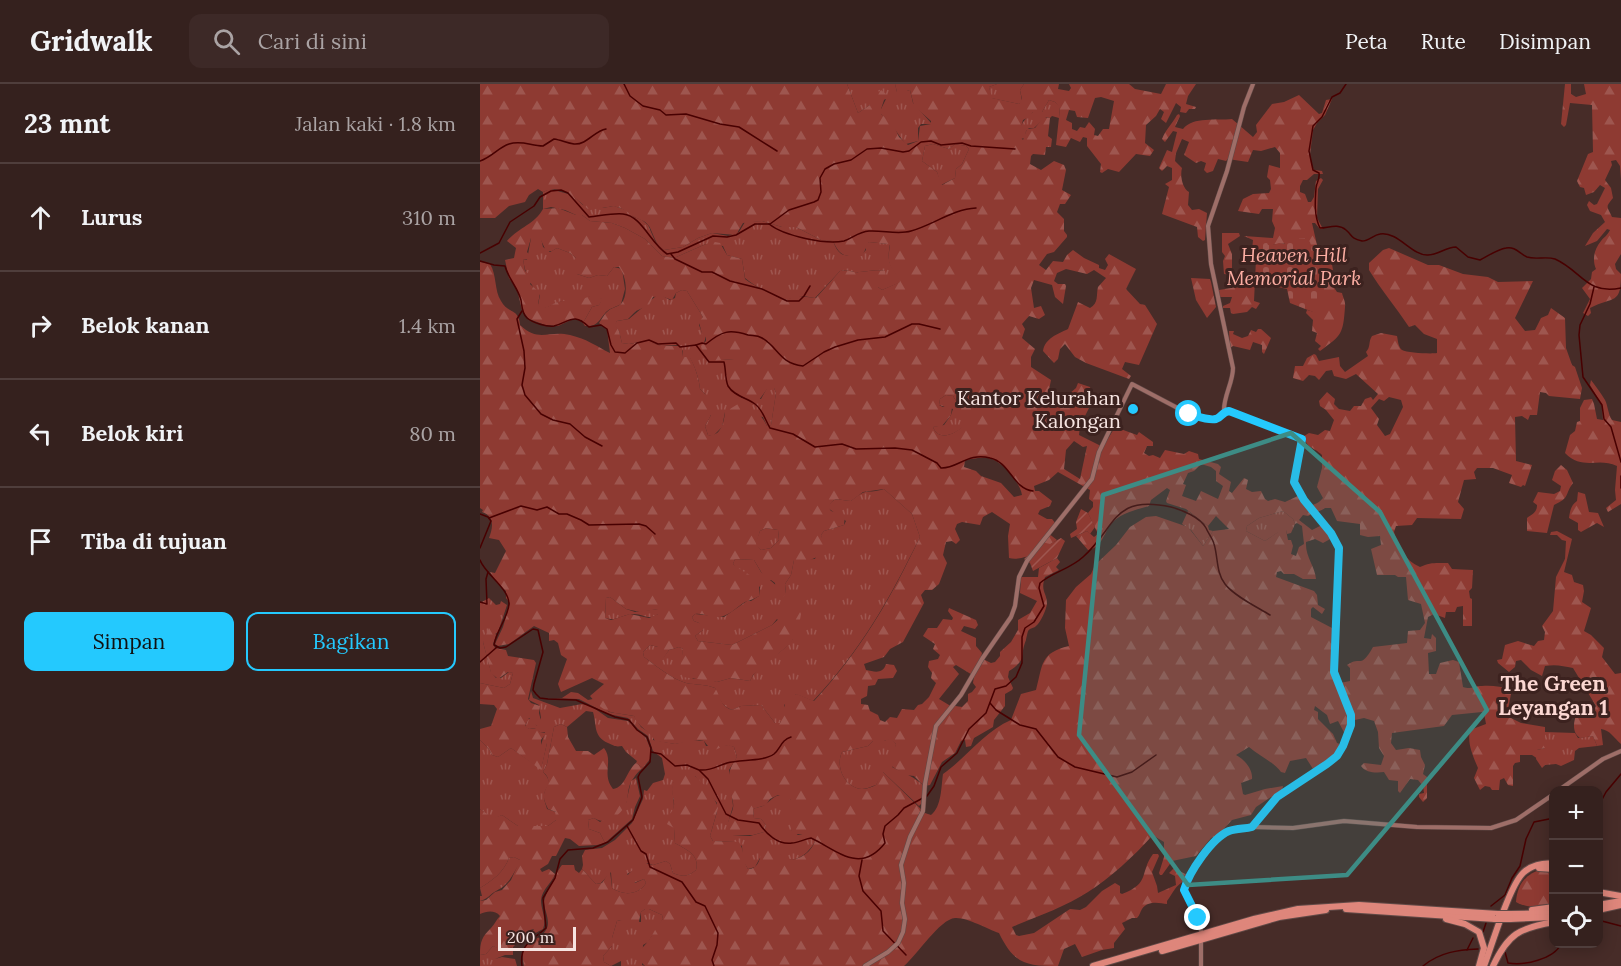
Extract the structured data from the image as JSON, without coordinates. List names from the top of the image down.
{
  "districts": ["The Green Leyangan 1"],
  "parks": ["Heaven Hill Memorial Park"],
  "places": ["Kantor Kelurahan Kalongan"],
  "scale_bar": "200 m",
  "page": {
    "header": "Gridwalk",
    "search": "Cari di sini",
    "nav": ["Peta", "Rute", "Disimpan"],
    "heading": ["23 mnt", "Jalan kaki · 1.8 km"],
    "list": [
      ["Lurus", "310 m"],
      ["Belok kanan", "1.4 km"],
      ["Belok kiri", "80 m"],
      "Tiba di tujuan"
    ],
    "buttons": ["Simpan", "Bagikan"],
    "map_buttons": ["+", "−"],
    "scale": "200 m"
  }
}
